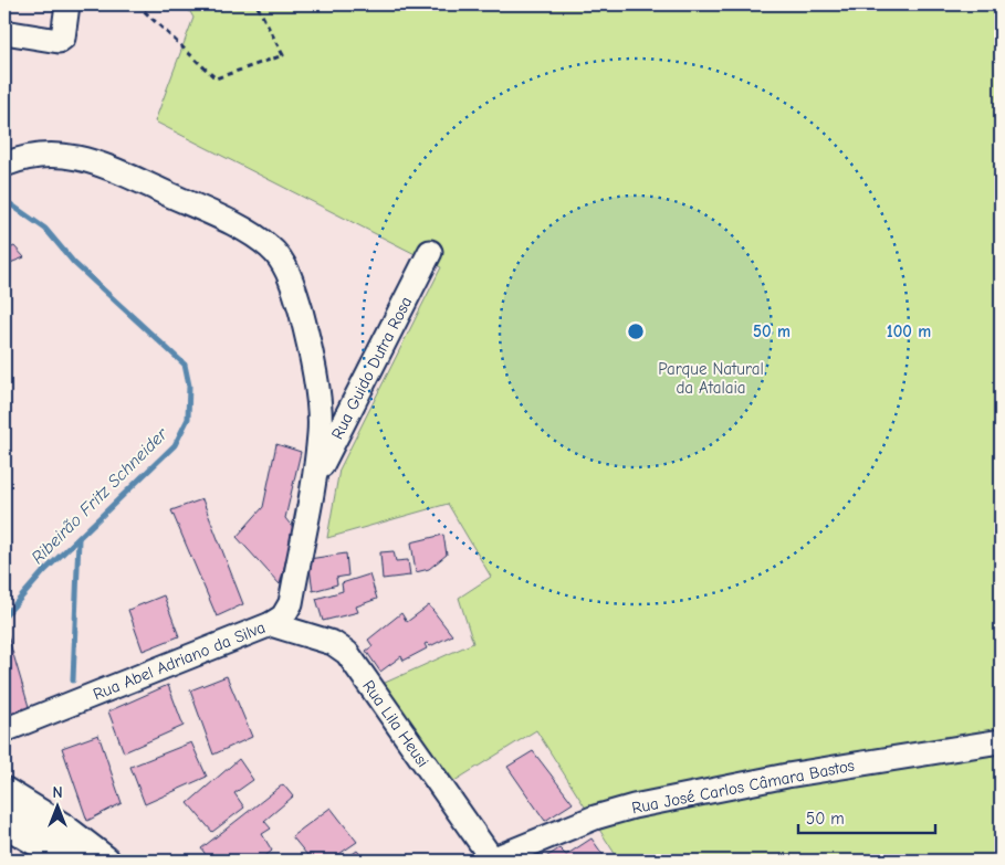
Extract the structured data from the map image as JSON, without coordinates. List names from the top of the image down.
{
  "streets": {
    "street": [
      "Rua Guido Dutra Rosa",
      "Rua Abel Adriano da Silva",
      "Rua Lila Heusi",
      "Rua José Carlos Câmara Bastos"
    ]
  },
  "crossings": [
    ["Rua Guido Dutra Rosa", "Rua Abel Adriano da Silva"],
    ["Rua Abel Adriano da Silva", "Rua Lila Heusi"],
    ["Rua Lila Heusi", "Rua José Carlos Câmara Bastos"]
  ],
  "water": ["Ribeirão Fritz Schneider"],
  "parks": ["Parque Natural da Atalaia"],
  "scale_bar": "50 m",
  "north": "top",
  "rings": ["50 m", "100 m"]
}
